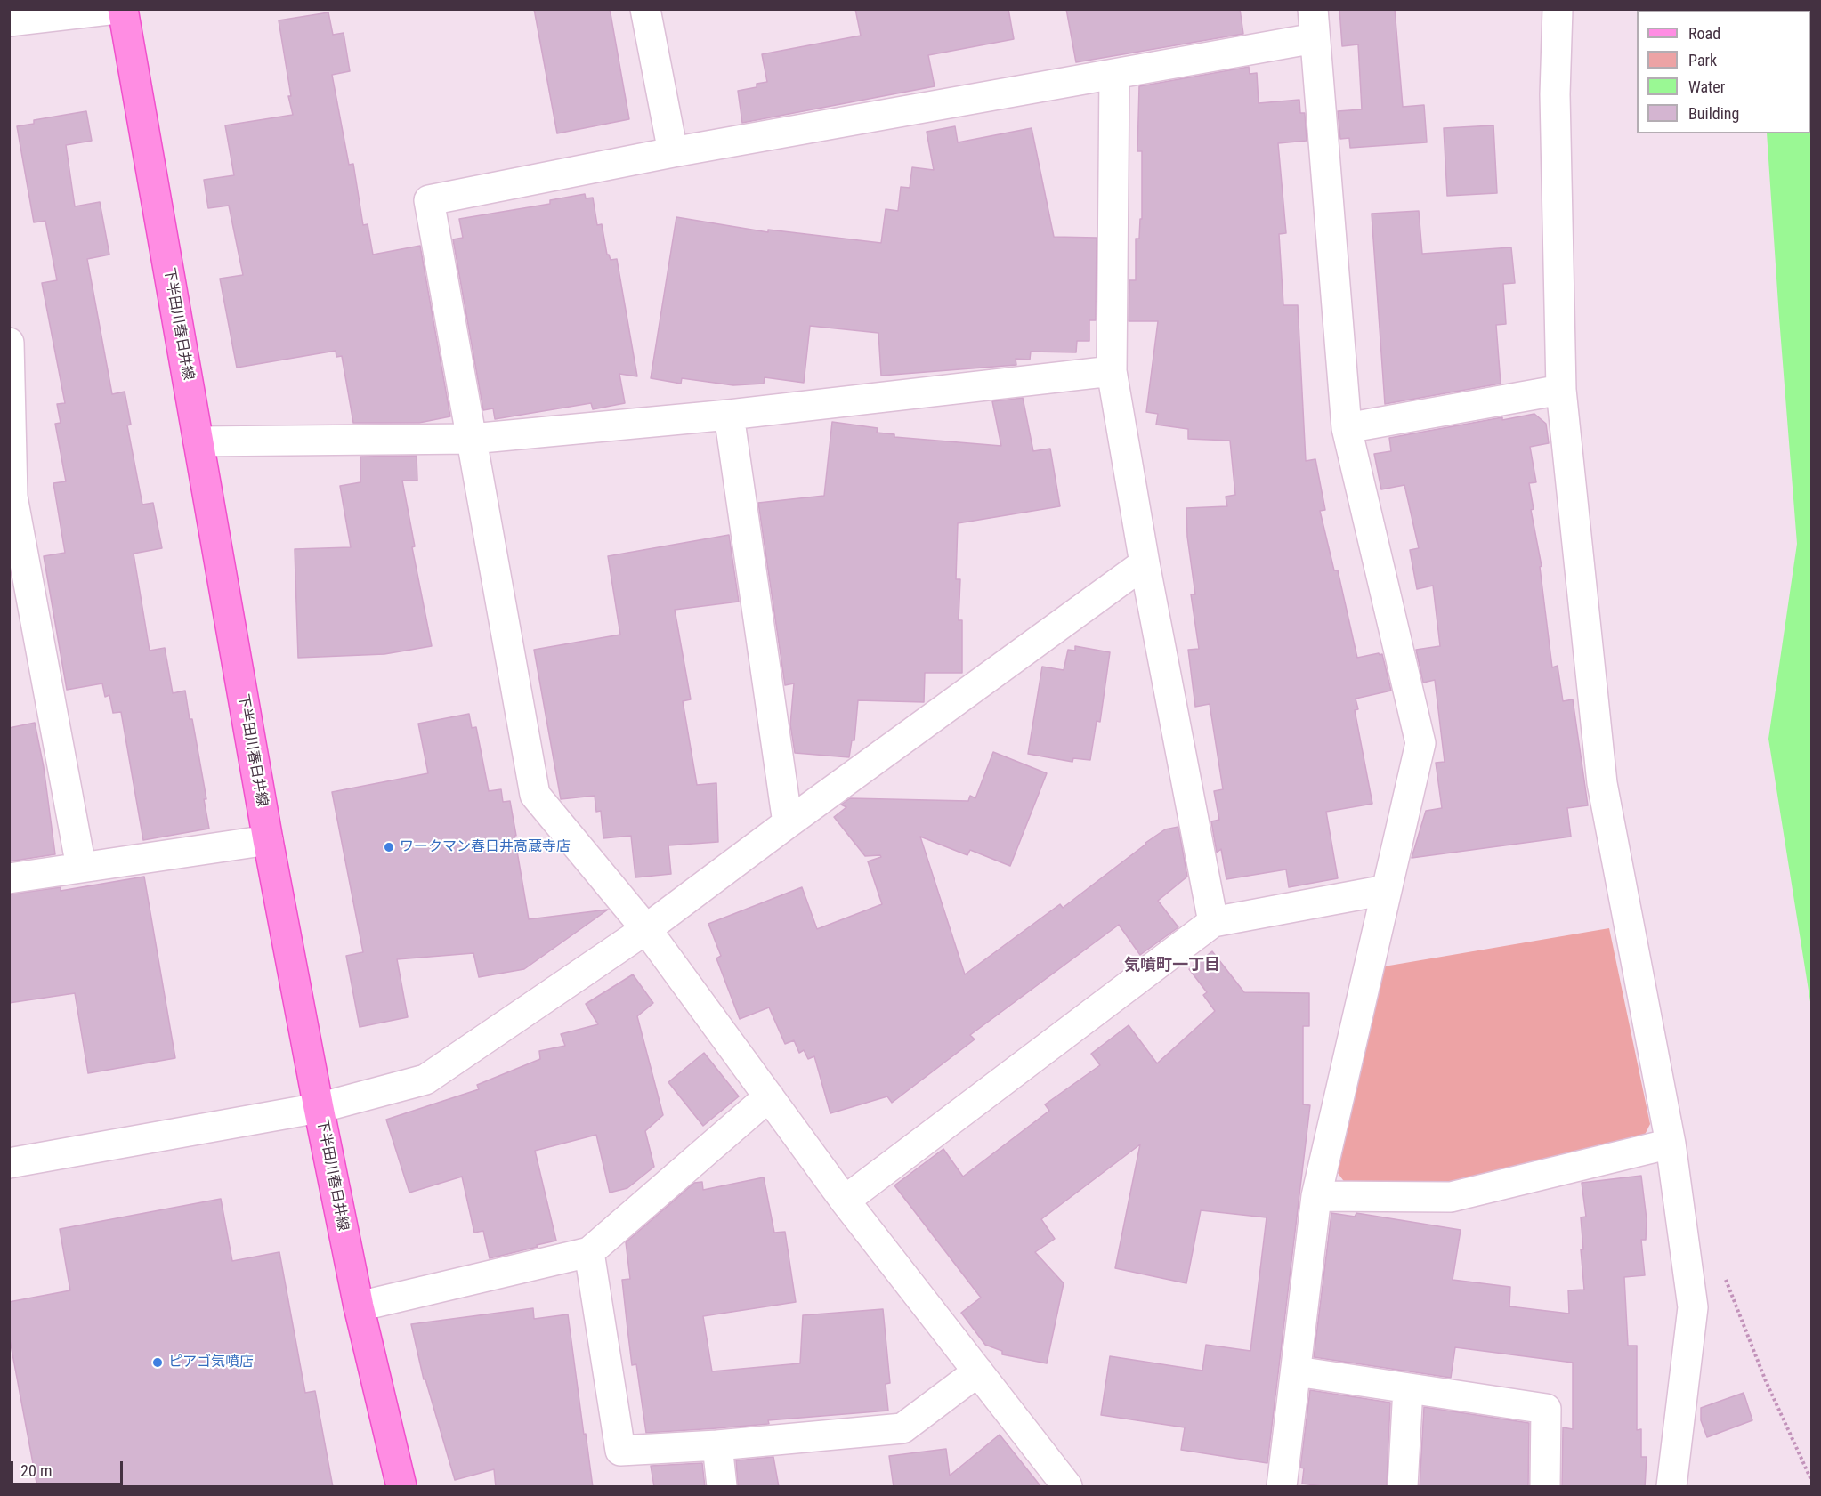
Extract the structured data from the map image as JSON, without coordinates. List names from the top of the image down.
{
  "streets": {
    "main road": ["下半田川春日井線"]
  },
  "districts": ["気噴町一丁目"],
  "places": ["ワークマン春日井高蔵寺店", "ピアゴ気噴店"],
  "legend": [
    "Road",
    "Park",
    "Water",
    "Building"
  ],
  "scale_bar": "20 m"
}
